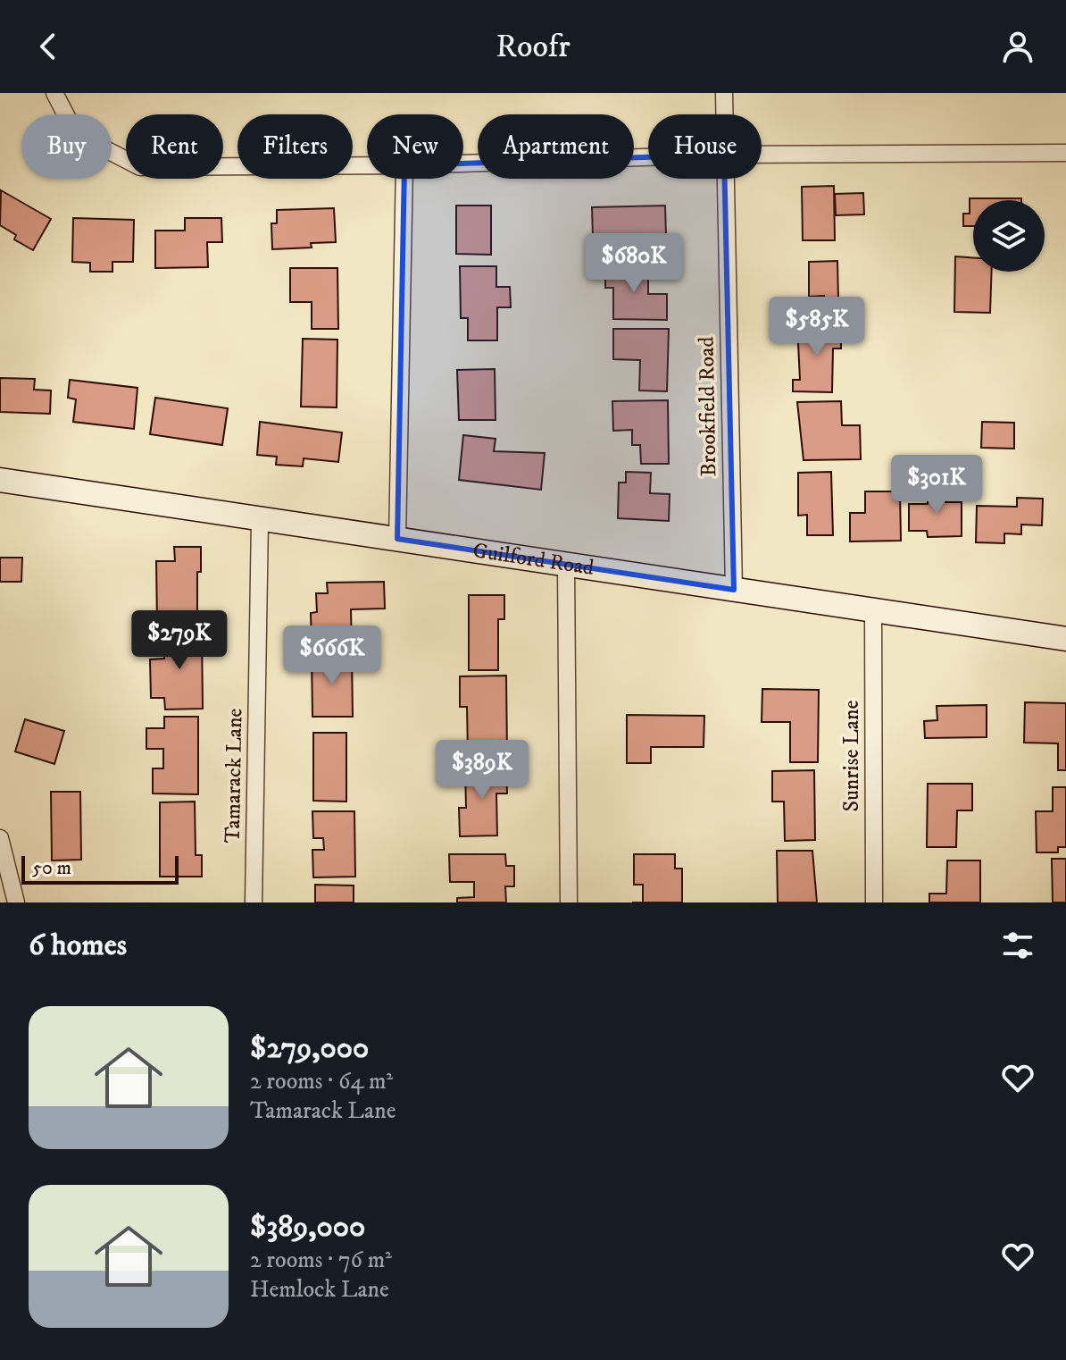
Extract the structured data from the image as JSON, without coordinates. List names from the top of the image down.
{
  "streets": {
    "street": [
      "Brookfield Road",
      "Guilford Road",
      "Sunrise Lane",
      "Tamarack Lane"
    ]
  },
  "crossings": [
    ["Brookfield Road", "Guilford Road"],
    ["Guilford Road", "Sunrise Lane"],
    ["Guilford Road", "Tamarack Lane"]
  ],
  "scale_bar": "50 m",
  "page": {
    "header": "Roofr",
    "chip": [
      "Buy",
      "Rent",
      "Filters",
      "New",
      "Apartment",
      "House"
    ],
    "price": [
      "$680K",
      "$585K",
      "$301K",
      "$279K",
      "$666K",
      "$389K"
    ],
    "scale": "50 m",
    "heading": "6 homes",
    "list": [
      {
        "name": "$279,000",
        "note": "2 rooms · 64 m² · Tamarack Lane"
      },
      {
        "name": "$389,000",
        "note": "2 rooms · 76 m² · Hemlock Lane"
      }
    ]
  }
}
